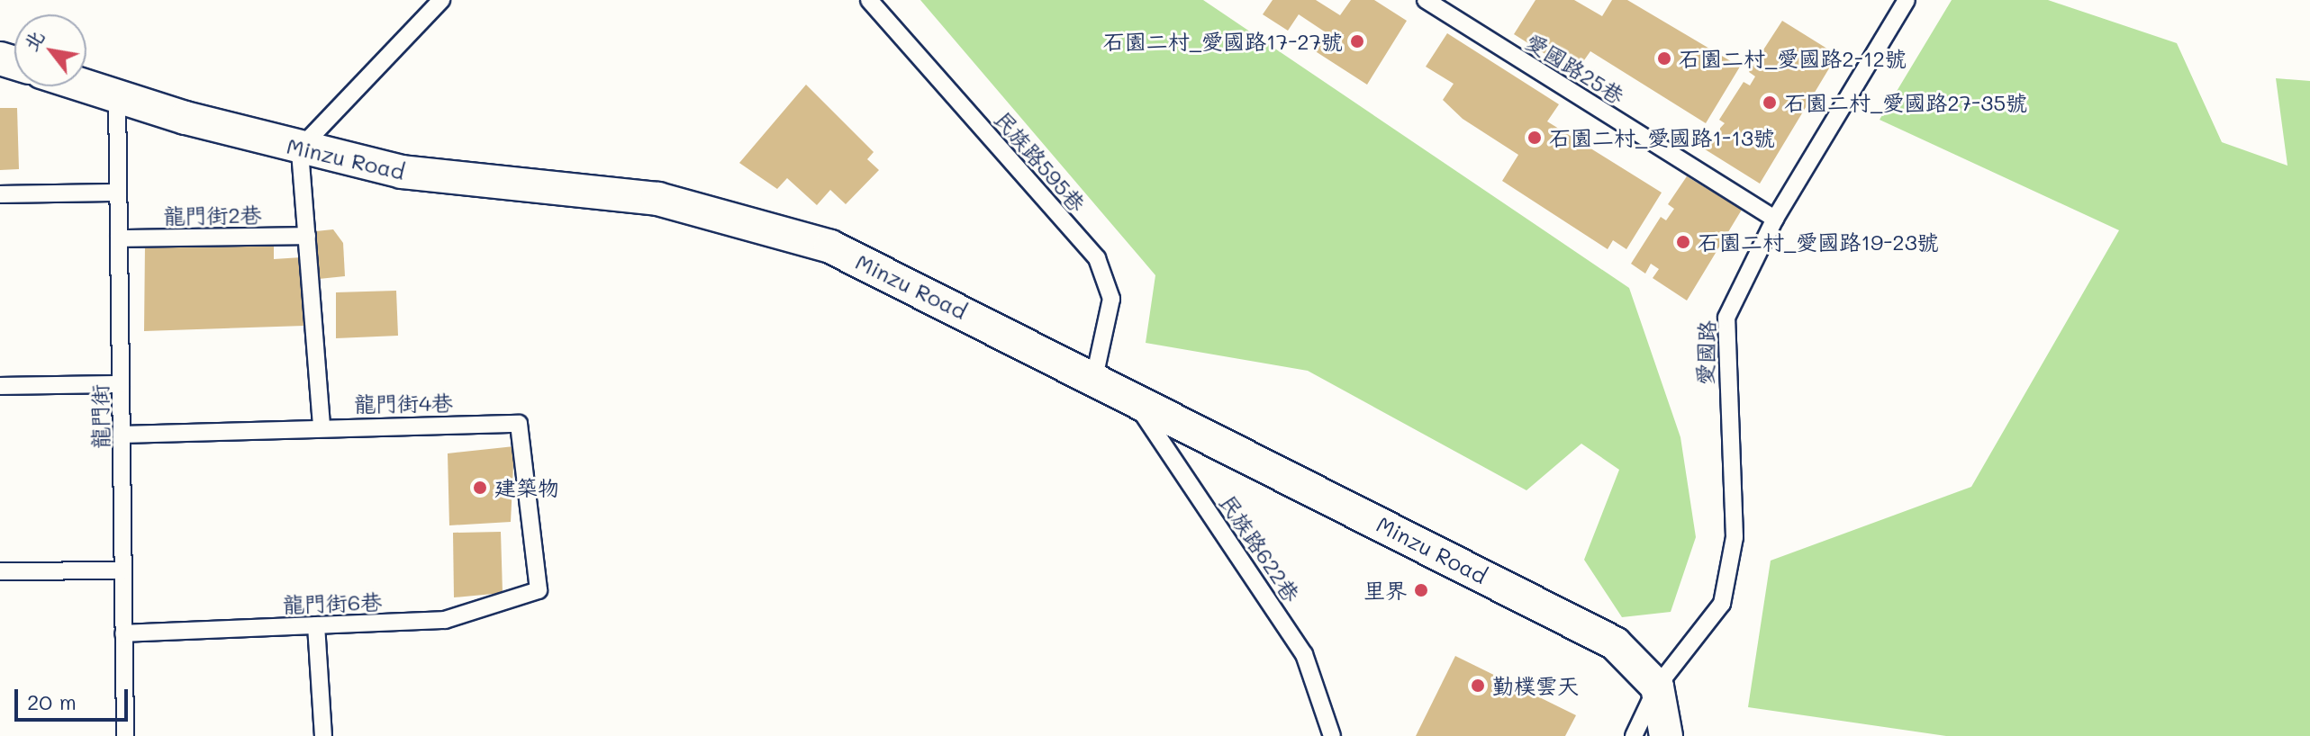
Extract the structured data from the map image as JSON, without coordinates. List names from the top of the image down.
{
  "streets": {
    "street": ["Minzu Road"],
    "lane": [
      "愛國路25巷",
      "民族路595巷",
      "龍門街2巷",
      "愛國路",
      "龍門街4巷",
      "龍門街",
      "民族路622巷",
      "龍門街6巷"
    ]
  },
  "crossings": [
    ["愛國路25巷", "愛國路"],
    ["Minzu Road", "民族路595巷"],
    ["Minzu Road", "愛國路"],
    ["Minzu Road", "龍門街"],
    ["Minzu Road", "民族路622巷"],
    ["龍門街2巷", "龍門街"],
    ["龍門街4巷", "龍門街"],
    ["龍門街4巷", "龍門街6巷"],
    ["龍門街", "龍門街6巷"]
  ],
  "places": [
    "石園二村_愛國路17-27號",
    "石園二村_愛國路2-12號",
    "石園二村_愛國路27-35號",
    "石園二村_愛國路1-13號",
    "石園二村_愛國路19-23號",
    "建築物",
    "里界",
    "勤樸雲天"
  ],
  "scale_bar": "20 m",
  "north": "top left"
}
